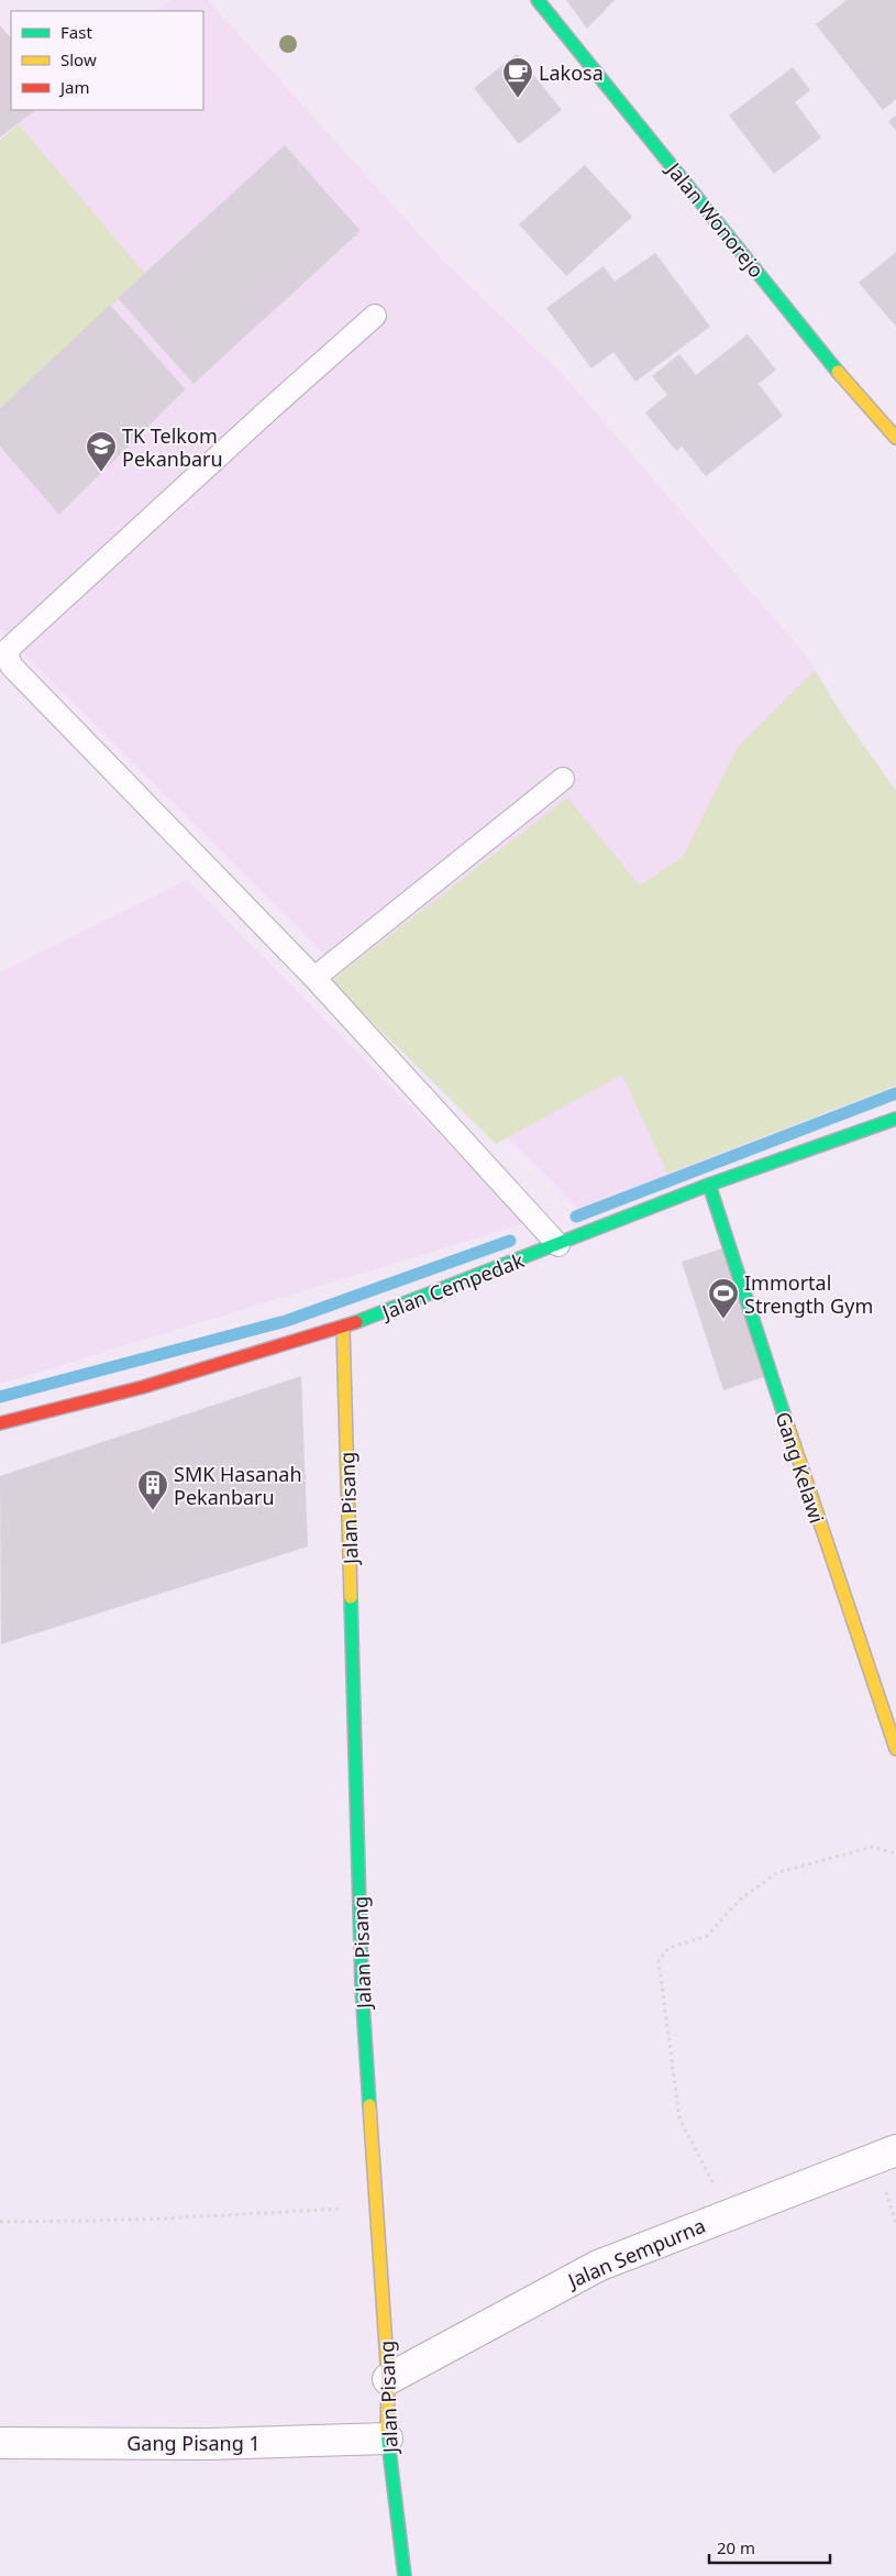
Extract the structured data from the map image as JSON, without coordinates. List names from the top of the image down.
{
  "streets": {
    "street": [
      "Jalan Wonorejo",
      "Jalan Cempedak",
      "Gang Kelawi",
      "Jalan Pisang",
      "Jalan Sempurna",
      "Gang Pisang 1"
    ]
  },
  "crossings": [
    ["Jalan Cempedak", "Gang Kelawi"],
    ["Jalan Cempedak", "Jalan Pisang"],
    ["Jalan Pisang", "Jalan Sempurna"],
    ["Jalan Pisang", "Gang Pisang 1"]
  ],
  "places": {
    "cafe": ["Lakosa"],
    "school or university": ["TK Telkom Pekanbaru"],
    "sports": ["Immortal Strength Gym"],
    "building": ["SMK Hasanah Pekanbaru"]
  },
  "legend": ["Fast", "Slow", "Jam"],
  "scale_bar": "20 m"
}
